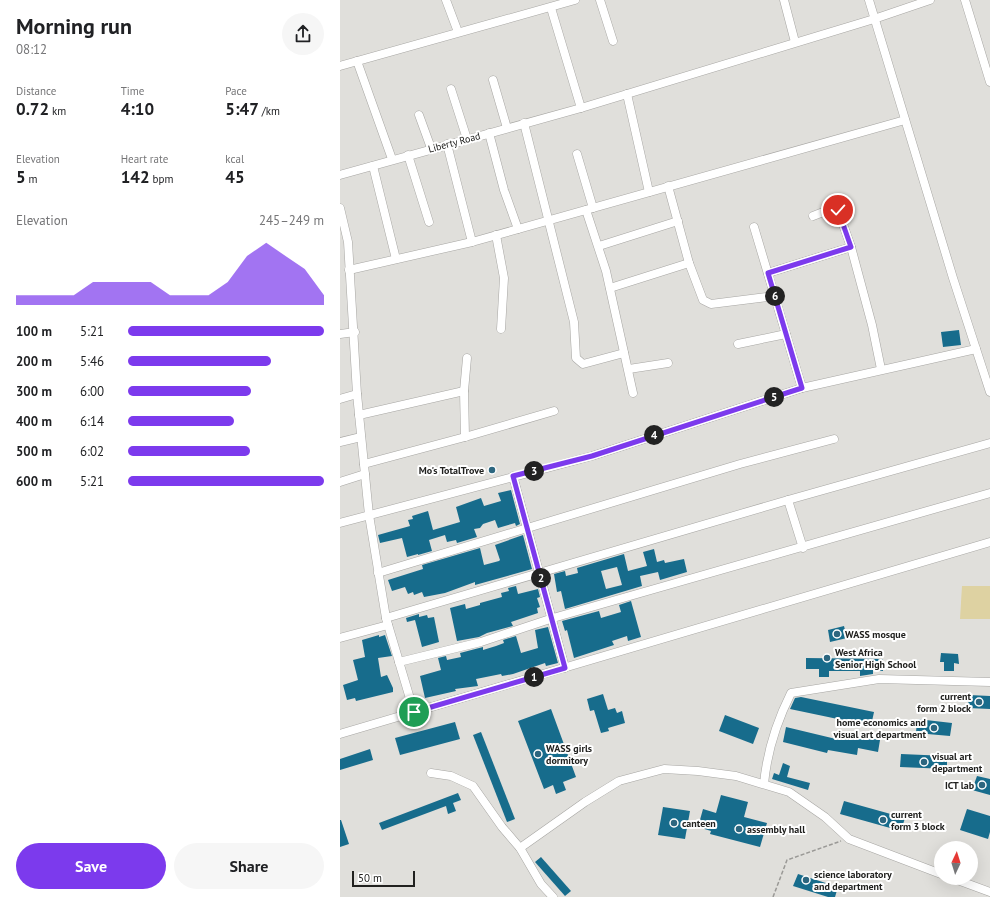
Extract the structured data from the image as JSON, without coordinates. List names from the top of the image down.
{
  "streets": {
    "street": ["Liberty Road"]
  },
  "places": [
    "Mo's TotalTrove",
    "WASS mosque",
    "West Africa Senior High School",
    "current form 2 block",
    "home economics and visual art department",
    "WASS girls dormitory",
    "visual art department",
    "ICT lab",
    "current form 3 block",
    "canteen",
    "assembly hall",
    "science laboratory and department"
  ],
  "scale_bar": "50 m",
  "north": "top",
  "page": {
    "heading": ["Morning run", "08:12"],
    "stats": [
      ["Distance", "0.72 km"],
      ["Time", "4:10"],
      ["Pace", "5:47 /km"],
      ["Elevation", "5 m"],
      ["Heart rate", "142 bpm"],
      ["kcal", "45"]
    ],
    "chart": ["Elevation", "245–249 m"],
    "pins": [
      "6",
      "5",
      "4",
      "3",
      "2",
      "1"
    ],
    "list": [
      {
        "name": "100 m",
        "note": "5:21"
      },
      {
        "name": "200 m",
        "note": "5:46"
      },
      {
        "name": "300 m",
        "note": "6:00"
      },
      {
        "name": "400 m",
        "note": "6:14"
      },
      {
        "name": "500 m",
        "note": "6:02"
      },
      {
        "name": "600 m",
        "note": "5:21"
      }
    ],
    "buttons": ["Save", "Share"],
    "scale": "50 m"
  }
}
